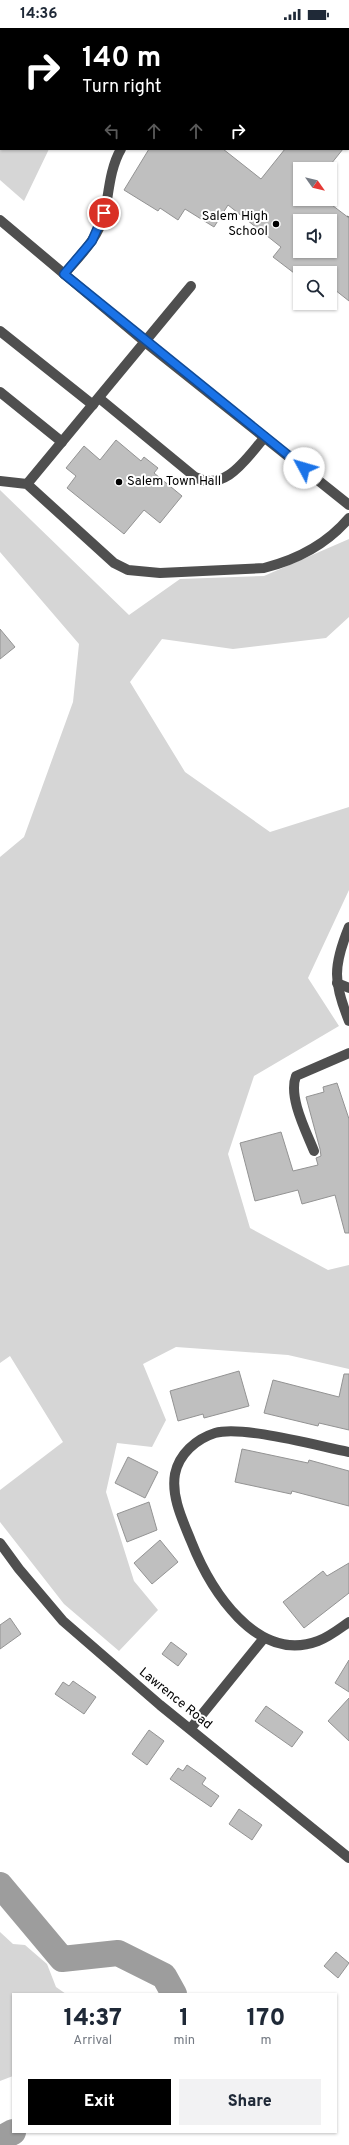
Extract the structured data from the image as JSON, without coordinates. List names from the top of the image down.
{
  "streets": {
    "street": ["Lawrence Road"]
  },
  "places": ["Salem High School", "Salem Town Hall"],
  "north": "bottom right",
  "page": {
    "status": "14:36",
    "turn": ["140 m", "Turn right"],
    "eta": [
      "14:37",
      "Arrival",
      "1",
      "min",
      "170",
      "m"
    ],
    "buttons": ["Exit", "Share"]
  }
}
